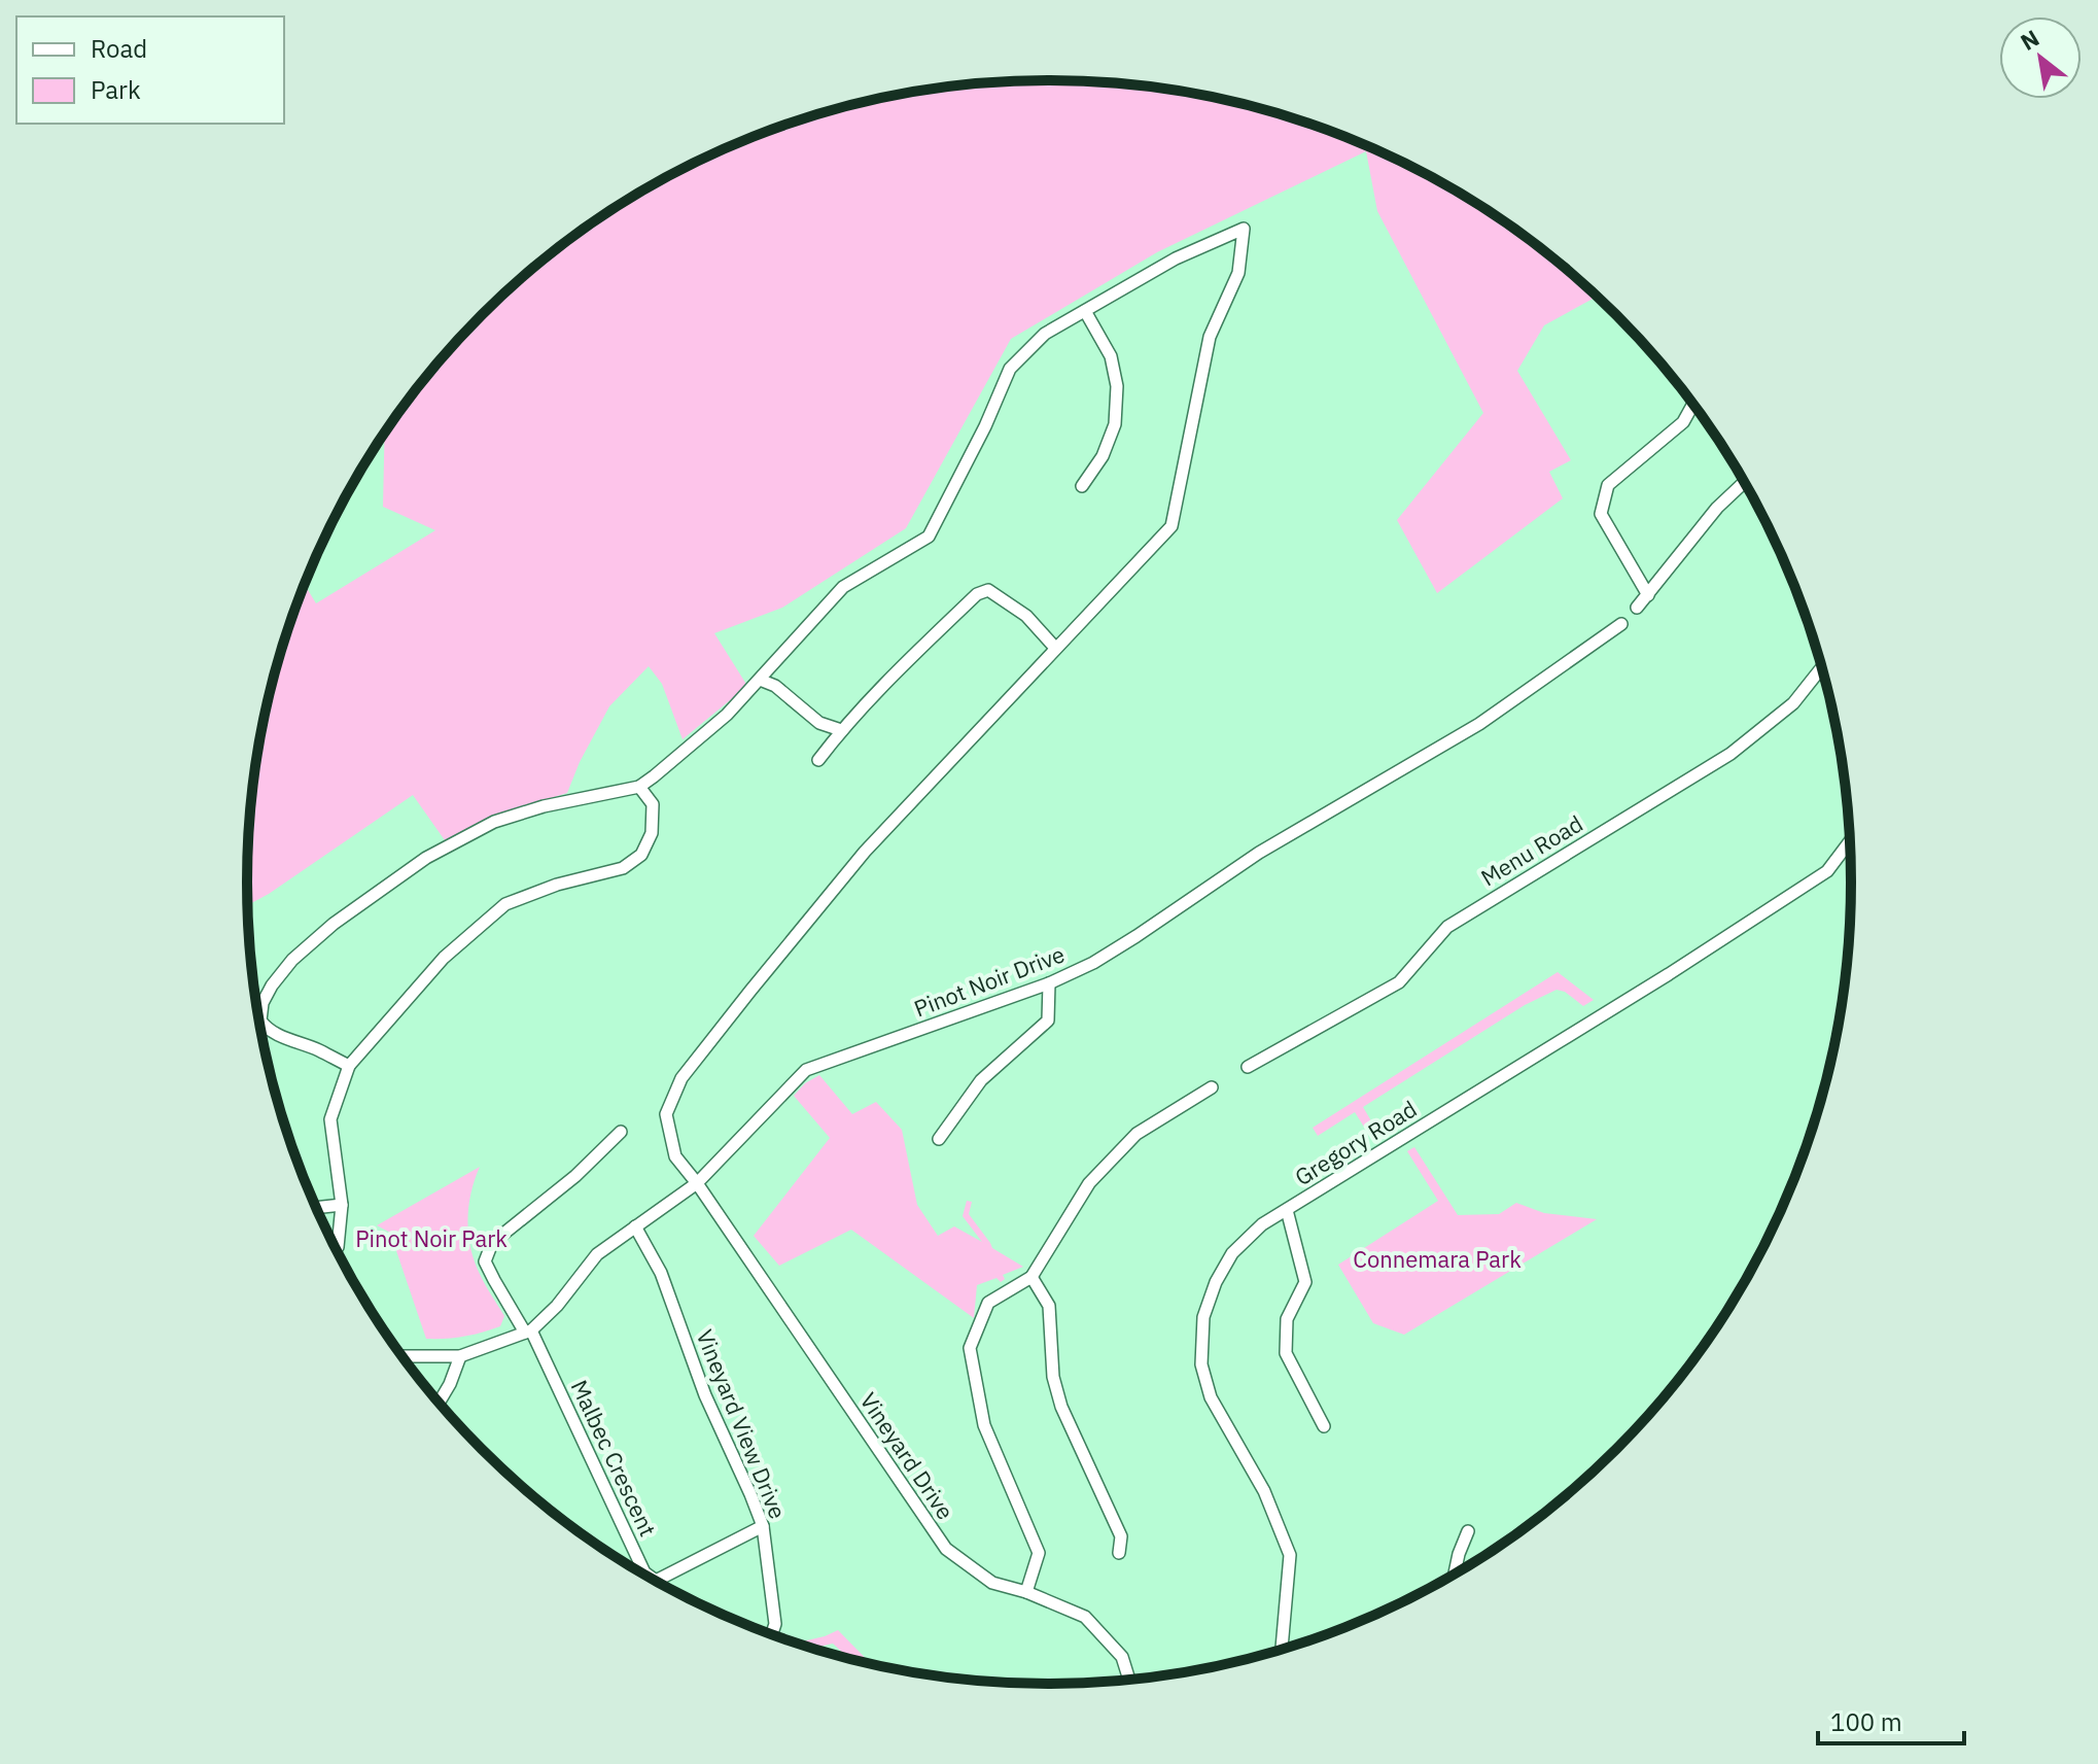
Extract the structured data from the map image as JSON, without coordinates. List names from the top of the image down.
{
  "streets": {
    "street": [
      "Menu Road",
      "Pinot Noir Drive",
      "Gregory Road",
      "Vineyard View Drive",
      "Vineyard Drive",
      "Malbec Crescent"
    ]
  },
  "crossings": [
    ["Pinot Noir Drive", "Vineyard View Drive"],
    ["Pinot Noir Drive", "Vineyard Drive"],
    ["Pinot Noir Drive", "Malbec Crescent"],
    ["Vineyard View Drive", "Malbec Crescent"]
  ],
  "parks": ["Pinot Noir Park", "Connemara Park"],
  "legend": ["Road", "Park"],
  "scale_bar": "100 m",
  "north": "top left"
}
